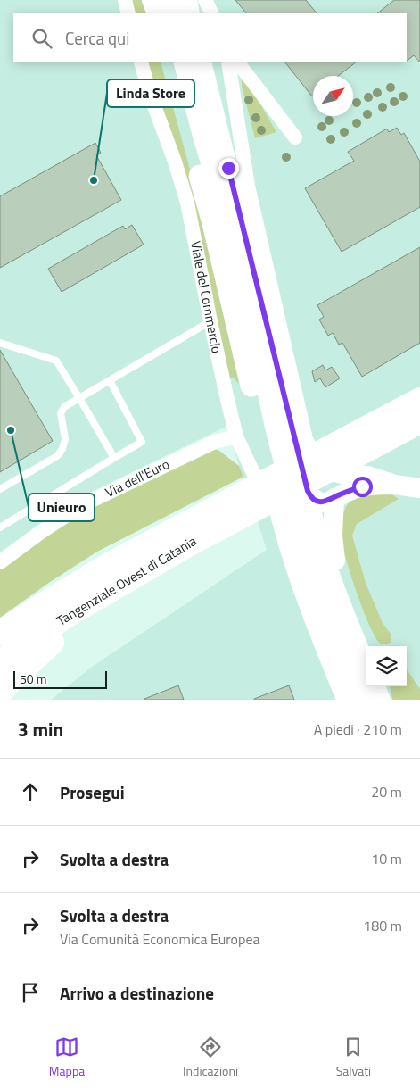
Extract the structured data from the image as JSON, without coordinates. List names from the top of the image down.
{
  "streets": {
    "highway": ["Tangenziale Ovest di Catania"],
    "street": ["Viale del Commercio", "Via dell'Euro"]
  },
  "crossings": [
    ["Viale del Commercio", "Via dell'Euro"]
  ],
  "places": ["Linda Store", "Unieuro"],
  "scale_bar": "50 m",
  "north": "top right",
  "page": {
    "search": "Cerca qui",
    "scale": "50 m",
    "heading": ["3 min", "A piedi · 210 m"],
    "list": [
      ["Prosegui", "20 m"],
      ["Svolta a destra", "10 m"],
      ["Svolta a destra", "Via Comunità Economica Europea", "180 m"],
      "Arrivo a destinazione"
    ],
    "nav": ["Mappa", "Indicazioni", "Salvati"]
  }
}
